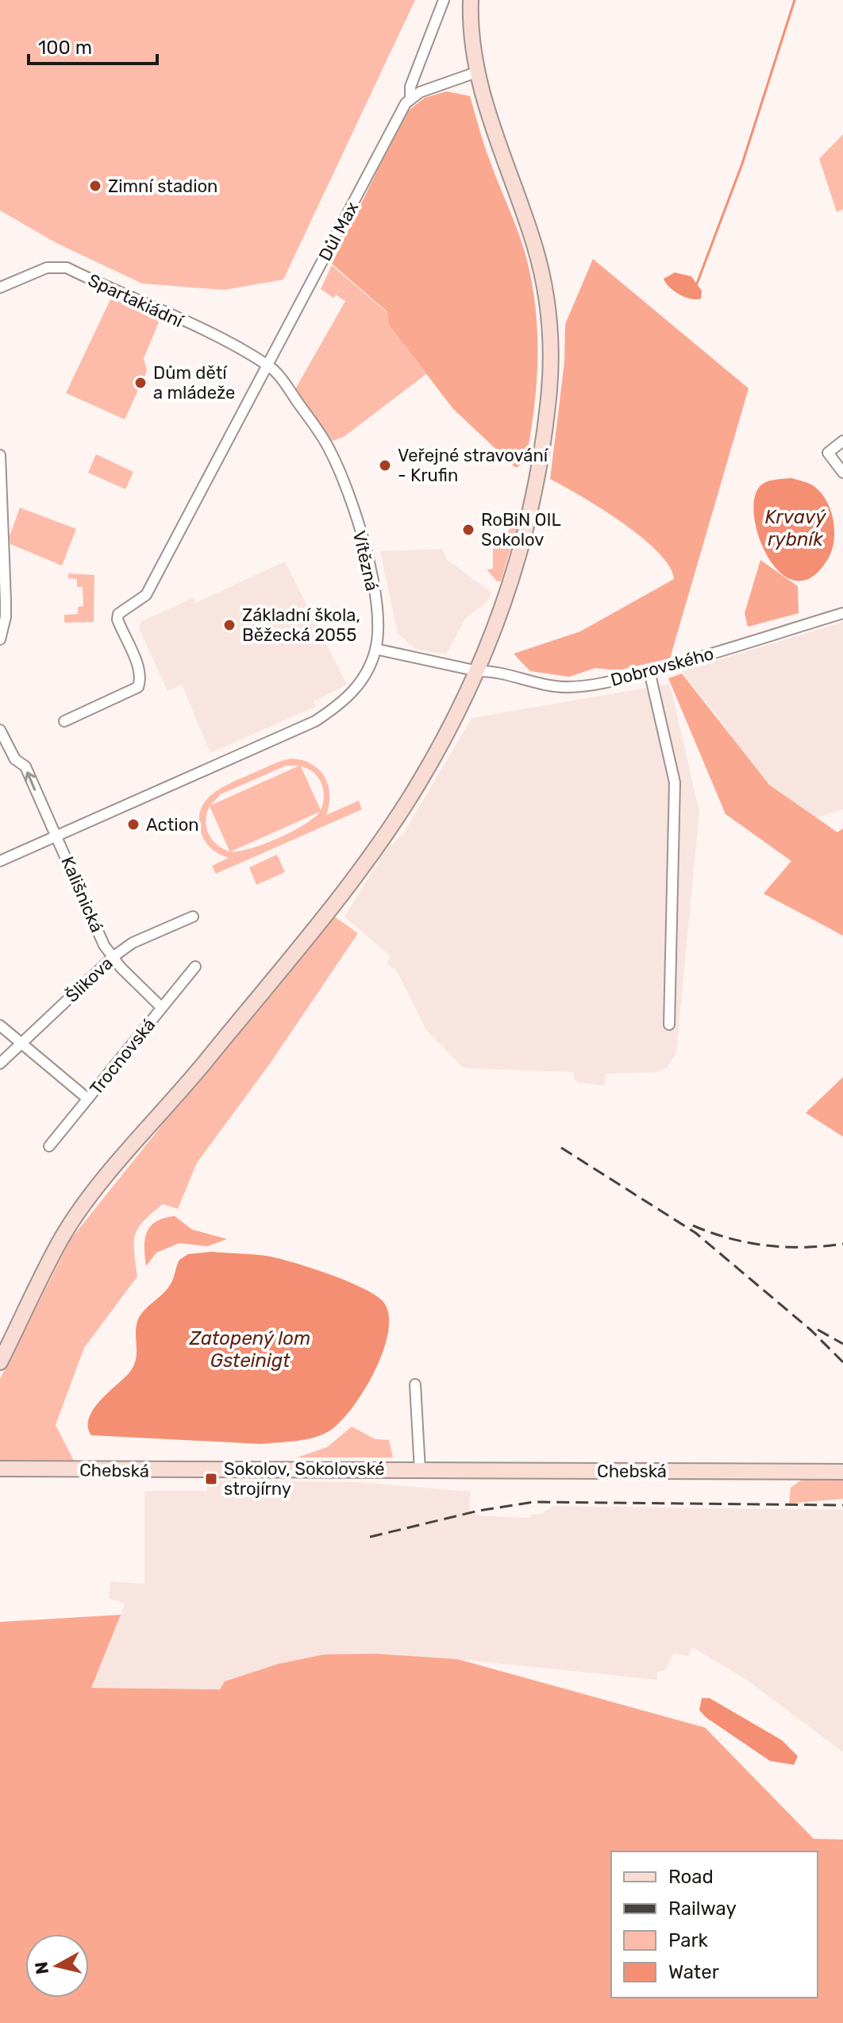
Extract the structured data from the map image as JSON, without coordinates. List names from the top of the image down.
{
  "streets": {
    "main road": ["Chebská"],
    "street": [
      "Důl Max",
      "Spartakiádní",
      "Vítězná",
      "Dobrovského",
      "Kališnická",
      "Šlikova",
      "Trocnovská"
    ]
  },
  "crossings": [
    ["Důl Max", "Spartakiádní"],
    ["Důl Max", "Vítězná"],
    ["Spartakiádní", "Vítězná"],
    ["Vítězná", "Dobrovského"],
    ["Vítězná", "Kališnická"],
    ["Kališnická", "Šlikova"],
    ["Kališnická", "Trocnovská"]
  ],
  "one_way": ["Kališnická"],
  "water": ["Krvavý rybník", "Zatopený lom Gsteinigt"],
  "places": {
    "other": [
      "Zimní stadion",
      "Dům dětí a mládeže",
      "Veřejné stravování - Krufin",
      "RoBiN OIL Sokolov",
      "Základní škola, Běžecká 2055",
      "Action"
    ],
    "transit": ["Sokolov, Sokolovské strojírny"]
  },
  "legend": [
    "Road",
    "Railway",
    "Park",
    "Water"
  ],
  "scale_bar": "100 m",
  "north": "left"
}
